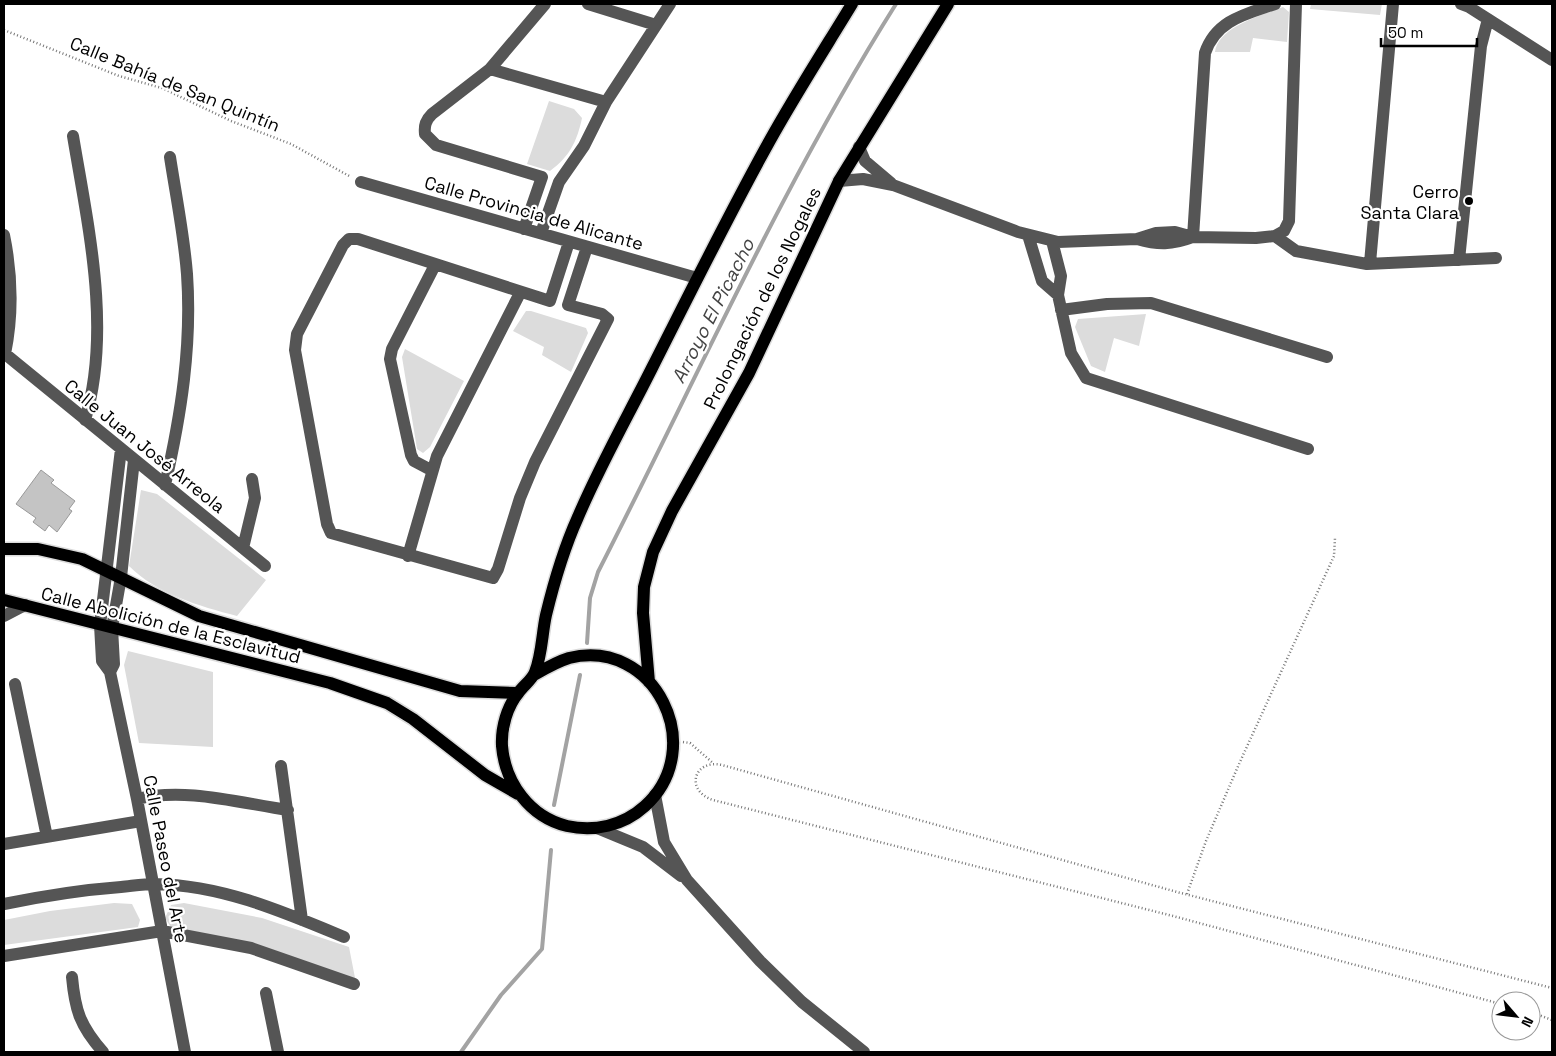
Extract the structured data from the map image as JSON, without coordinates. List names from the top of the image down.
{
  "streets": {
    "main road": ["Prolongación de los Nogales", "Calle Abolición de la Esclavitud"],
    "street": ["Calle Provincia de Alicante", "Calle Juan José Arreola", "Calle Paseo del Arte"],
    "path": ["Calle Bahía de San Quintín"]
  },
  "crossings": [
    ["Calle Bahía de San Quintín", "Calle Provincia de Alicante"],
    ["Prolongación de los Nogales", "Calle Abolición de la Esclavitud"],
    ["Calle Juan José Arreola", "Calle Paseo del Arte"],
    ["Calle Abolición de la Esclavitud", "Calle Paseo del Arte"]
  ],
  "water": ["Arroyo El Picacho"],
  "places": ["Cerro Santa Clara"],
  "scale_bar": "50 m",
  "north": "bottom right"
}
